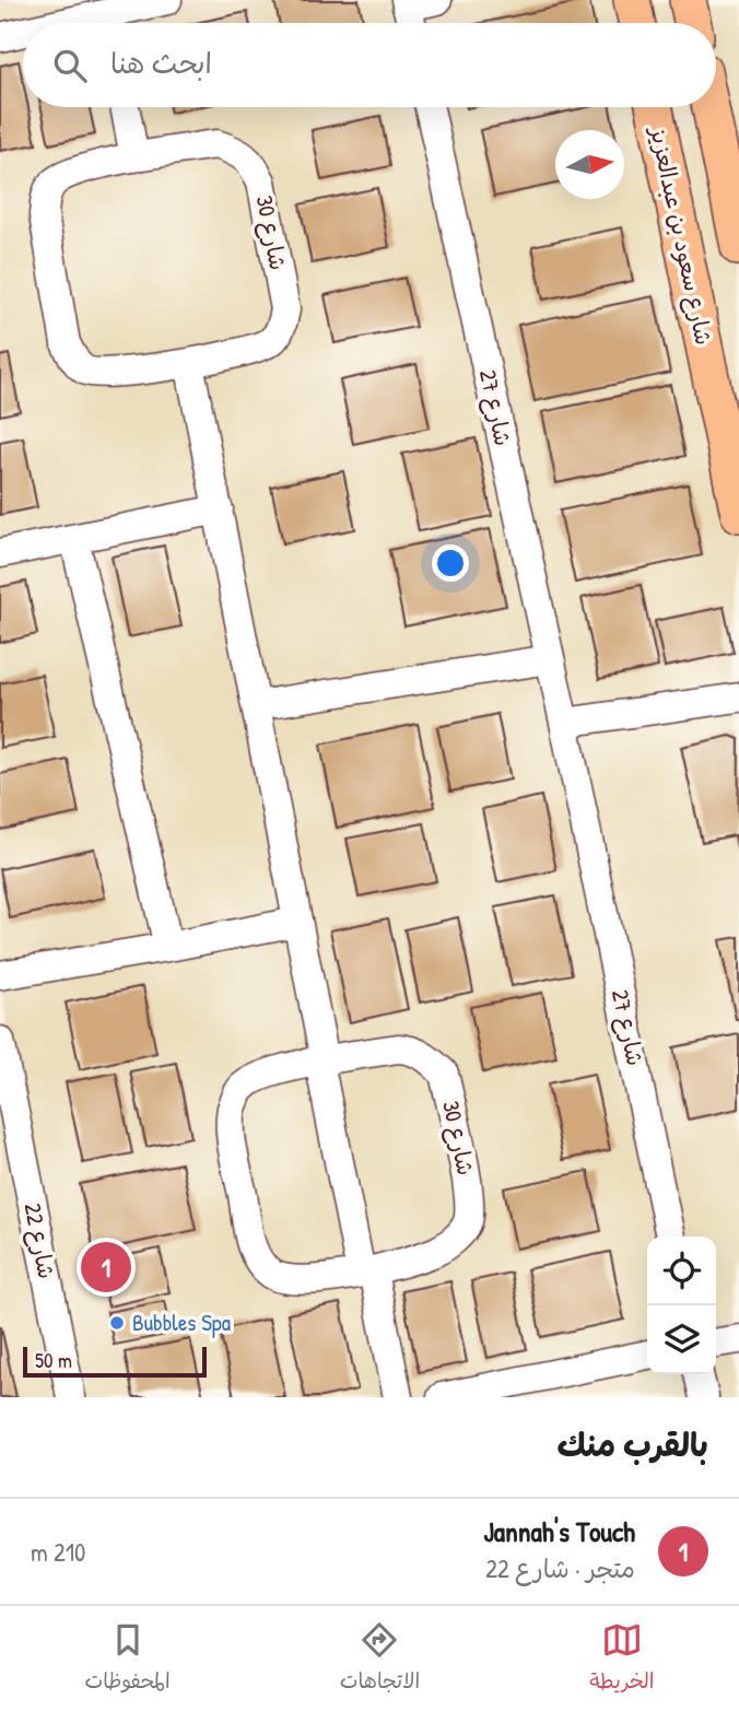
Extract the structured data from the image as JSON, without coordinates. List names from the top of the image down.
{
  "streets": {
    "main road": ["شارع سعود بن عبدالعزيز"],
    "street": ["شارع 30", "شارع 27", "شارع 22"]
  },
  "places": ["Bubbles Spa"],
  "scale_bar": "50 m",
  "north": "right",
  "page": {
    "search": "ابحث هنا",
    "pins": "1",
    "scale": "50 m",
    "heading": "بالقرب منك",
    "list": [
      {
        "mark": "1",
        "name": "Jannah's Touch",
        "note": "متجر · شارع 22",
        "value": "210 m"
      }
    ],
    "nav": ["الخريطة", "الاتجاهات", "المحفوظات"]
  }
}
